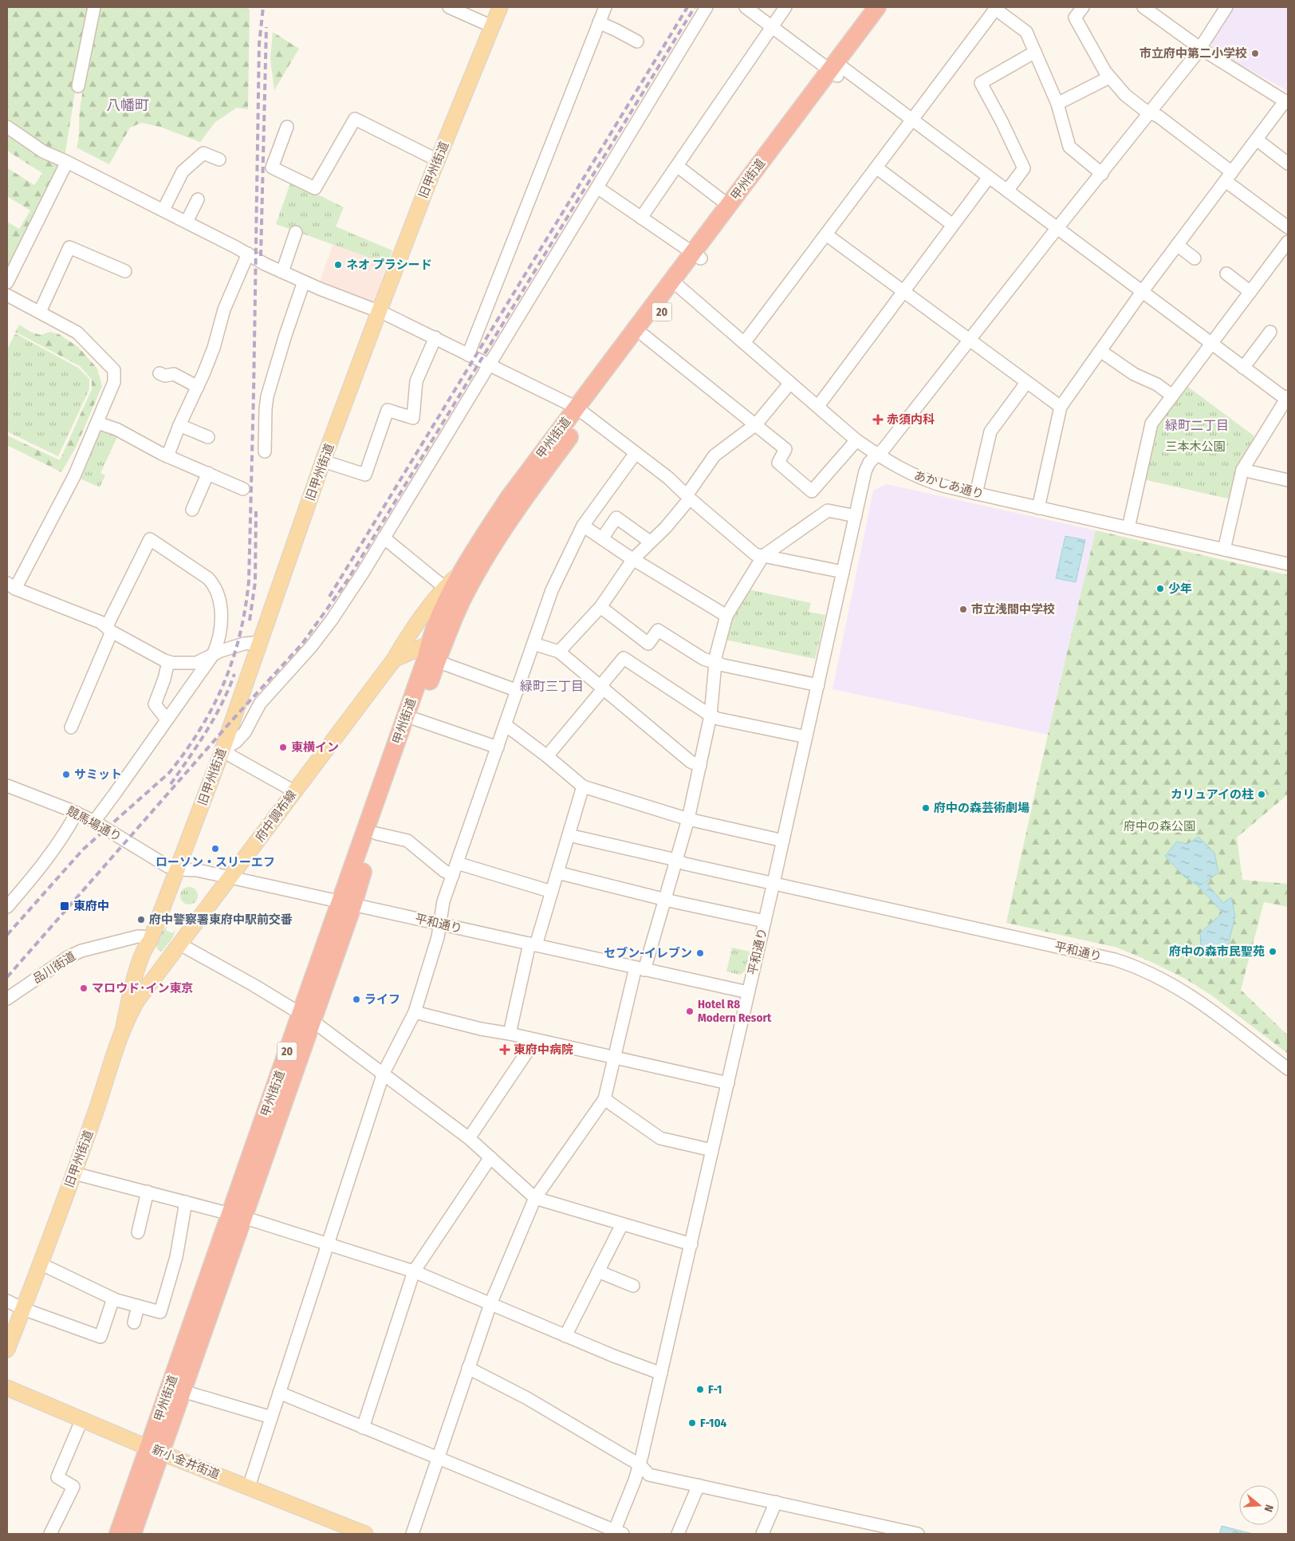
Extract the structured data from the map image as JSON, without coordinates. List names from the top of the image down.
{
  "streets": {
    "highway": ["甲州街道", "20"],
    "main road": ["旧甲州街道", "府中調布線", "新小金井街道"],
    "street": [
      "あかしあ通り",
      "競馬場通り",
      "平和通り",
      "品川街道"
    ]
  },
  "crossings": [
    ["旧甲州街道", "府中調布線"],
    ["旧甲州街道", "競馬場通り"],
    ["旧甲州街道", "平和通り"],
    ["旧甲州街道", "品川街道"],
    ["甲州街道", "あかしあ通り"],
    ["甲州街道", "府中調布線"],
    ["甲州街道", "平和通り"],
    ["甲州街道", "新小金井街道"],
    ["府中調布線", "平和通り"],
    ["競馬場通り", "平和通り"]
  ],
  "districts": ["八幡町", "緑町二丁目", "緑町三丁目"],
  "parks": ["三本木公園", "府中の森公園"],
  "places": {
    "other": [
      "市立府中第二小学校",
      "ネオ プラシード",
      "少年",
      "市立浅間中学校",
      "東横イン",
      "サミット",
      "カリュアイの柱",
      "府中の森芸術劇場",
      "ローソン・スリーエフ",
      "府中警察署東府中駅前交番",
      "府中の森市民聖苑",
      "セブン-イレブン",
      "マロウド･イン東京",
      "ライフ",
      "Hotel R8 Modern Resort",
      "F-1",
      "F-104"
    ],
    "health": ["赤須内科", "東府中病院"],
    "transit": ["東府中"]
  },
  "north": "right"
}
